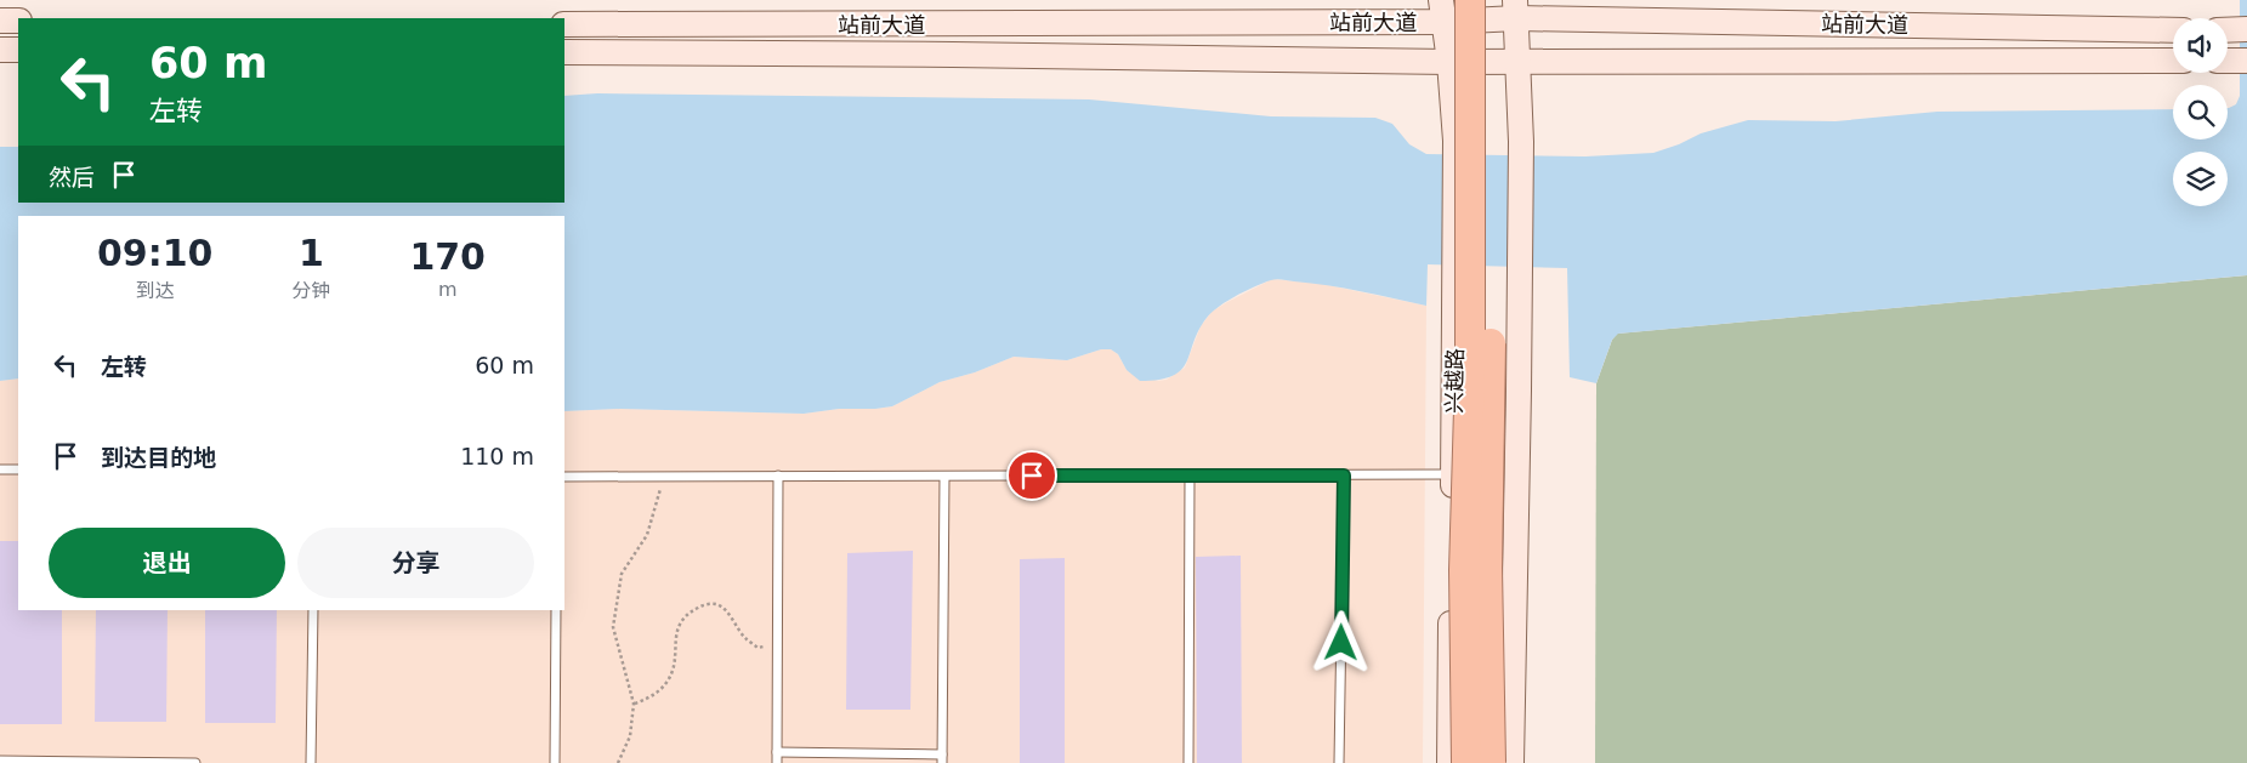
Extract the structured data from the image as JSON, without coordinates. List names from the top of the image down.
{
  "streets": {
    "main road": ["站前大道", "兴越路"]
  },
  "crossings": [
    ["站前大道", "兴越路"]
  ],
  "page": {
    "turn": ["60 m", "左转"],
    "then": "然后",
    "eta": [
      "09:10",
      "到达",
      "1",
      "分钟",
      "170",
      "m"
    ],
    "list": [
      {
        "name": "左转",
        "value": "60 m"
      },
      {
        "name": "到达目的地",
        "value": "110 m"
      }
    ],
    "buttons": ["退出", "分享"]
  }
}
